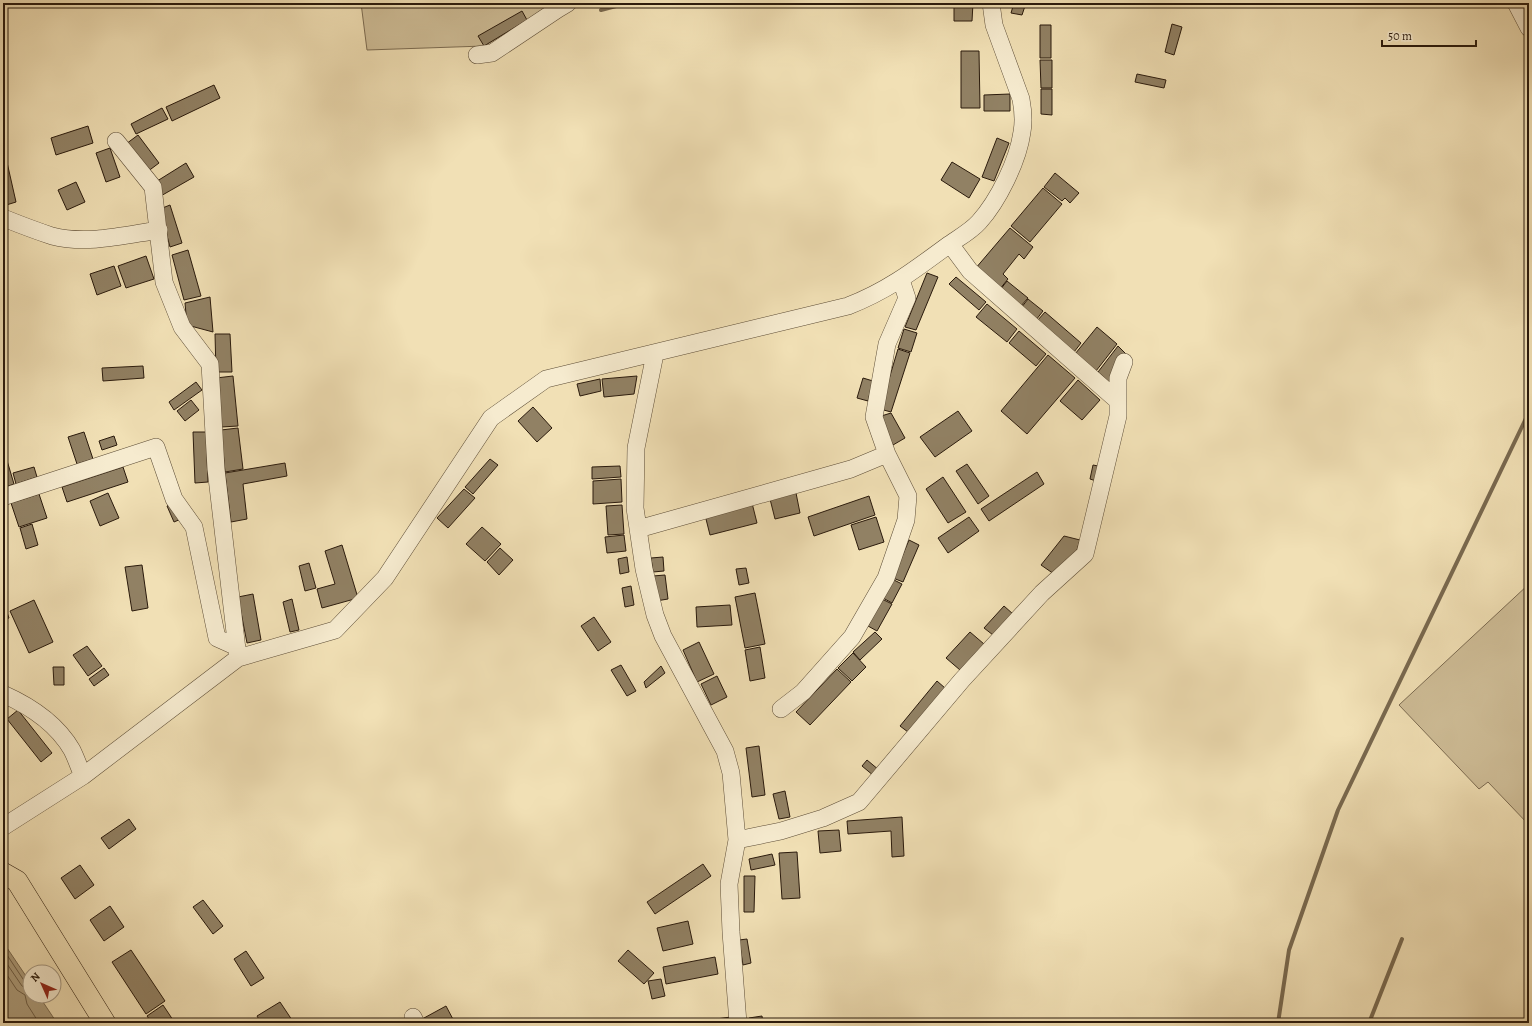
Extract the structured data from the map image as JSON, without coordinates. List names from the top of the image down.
{
  "scale_bar": "50 m",
  "north": "top left"
}
